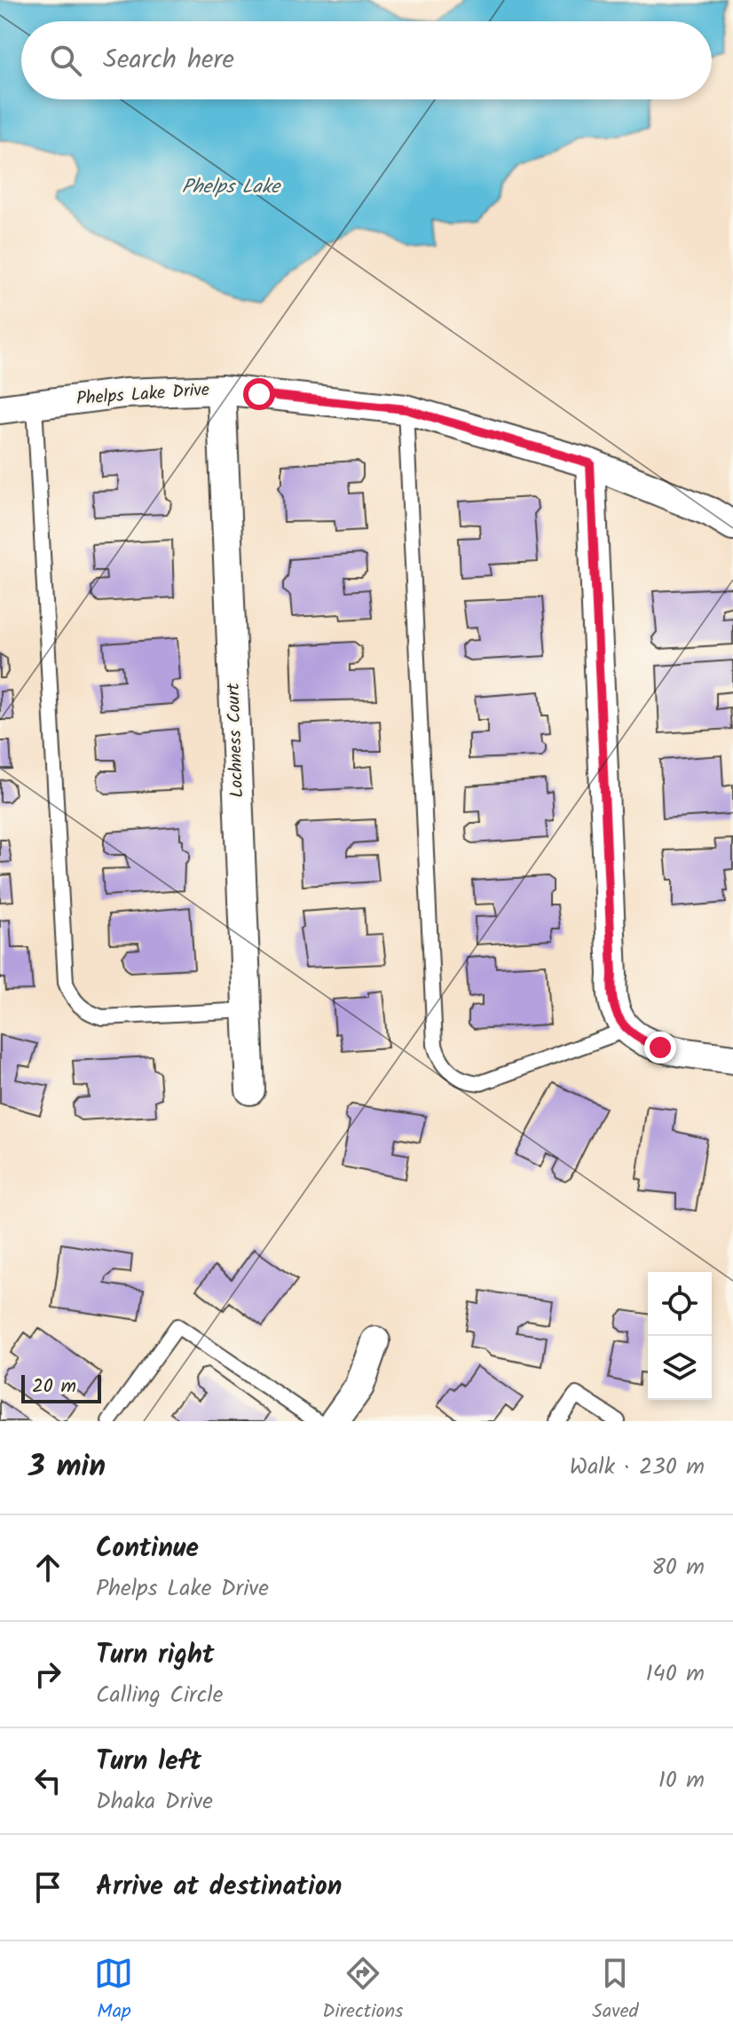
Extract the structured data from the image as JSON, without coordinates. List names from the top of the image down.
{
  "streets": {
    "street": ["Phelps Lake Drive", "Lochness Court"]
  },
  "crossings": [
    ["Phelps Lake Drive", "Lochness Court"]
  ],
  "water": ["Phelps Lake"],
  "scale_bar": "20 m",
  "page": {
    "search": "Search here",
    "scale": "20 m",
    "heading": ["3 min", "Walk · 230 m"],
    "list": [
      ["Continue", "Phelps Lake Drive", "80 m"],
      ["Turn right", "Calling Circle", "140 m"],
      ["Turn left", "Dhaka Drive", "10 m"],
      "Arrive at destination"
    ],
    "nav": ["Map", "Directions", "Saved"]
  }
}
